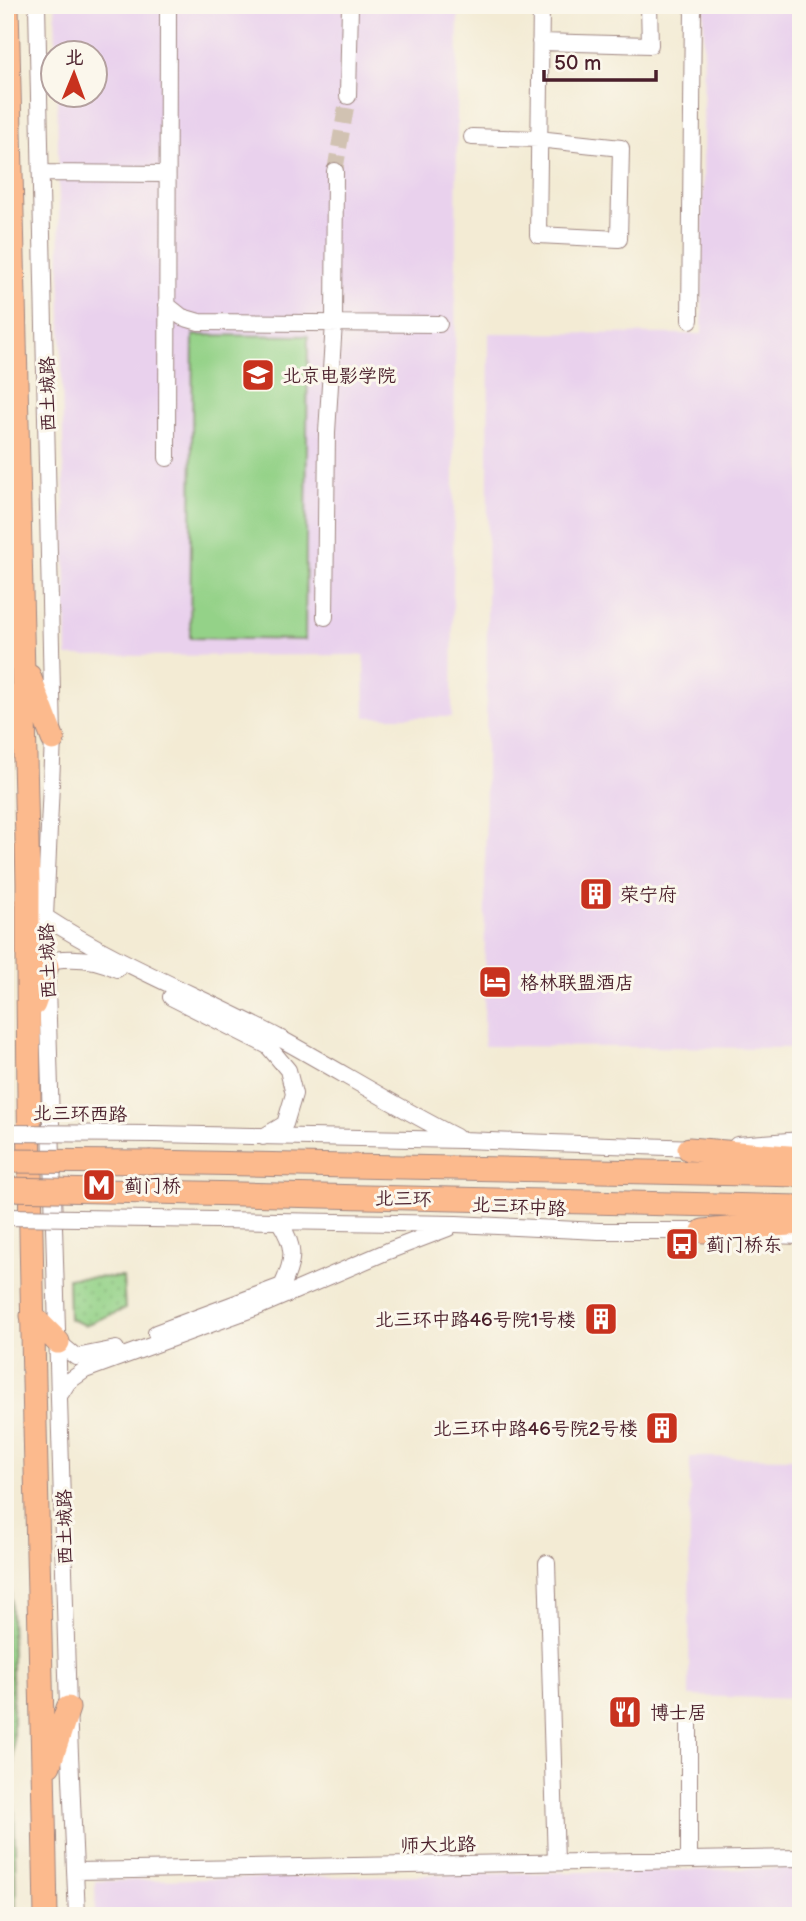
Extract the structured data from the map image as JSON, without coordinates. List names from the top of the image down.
{
  "streets": {
    "highway": ["西土城路", "北三环"],
    "street": ["北三环西路", "北三环中路", "师大北路"]
  },
  "crossings": [
    ["西土城路", "师大北路"]
  ],
  "places": {
    "school or university": ["北京电影学院"],
    "building": ["荣宁府", "北三环中路46号院1号楼", "北三环中路46号院2号楼"],
    "hotel": ["格林联盟酒店"],
    "metro station": ["蓟门桥"],
    "bus stop": ["蓟门桥东"],
    "restaurant": ["博士居"]
  },
  "scale_bar": "50 m",
  "north": "top"
}
